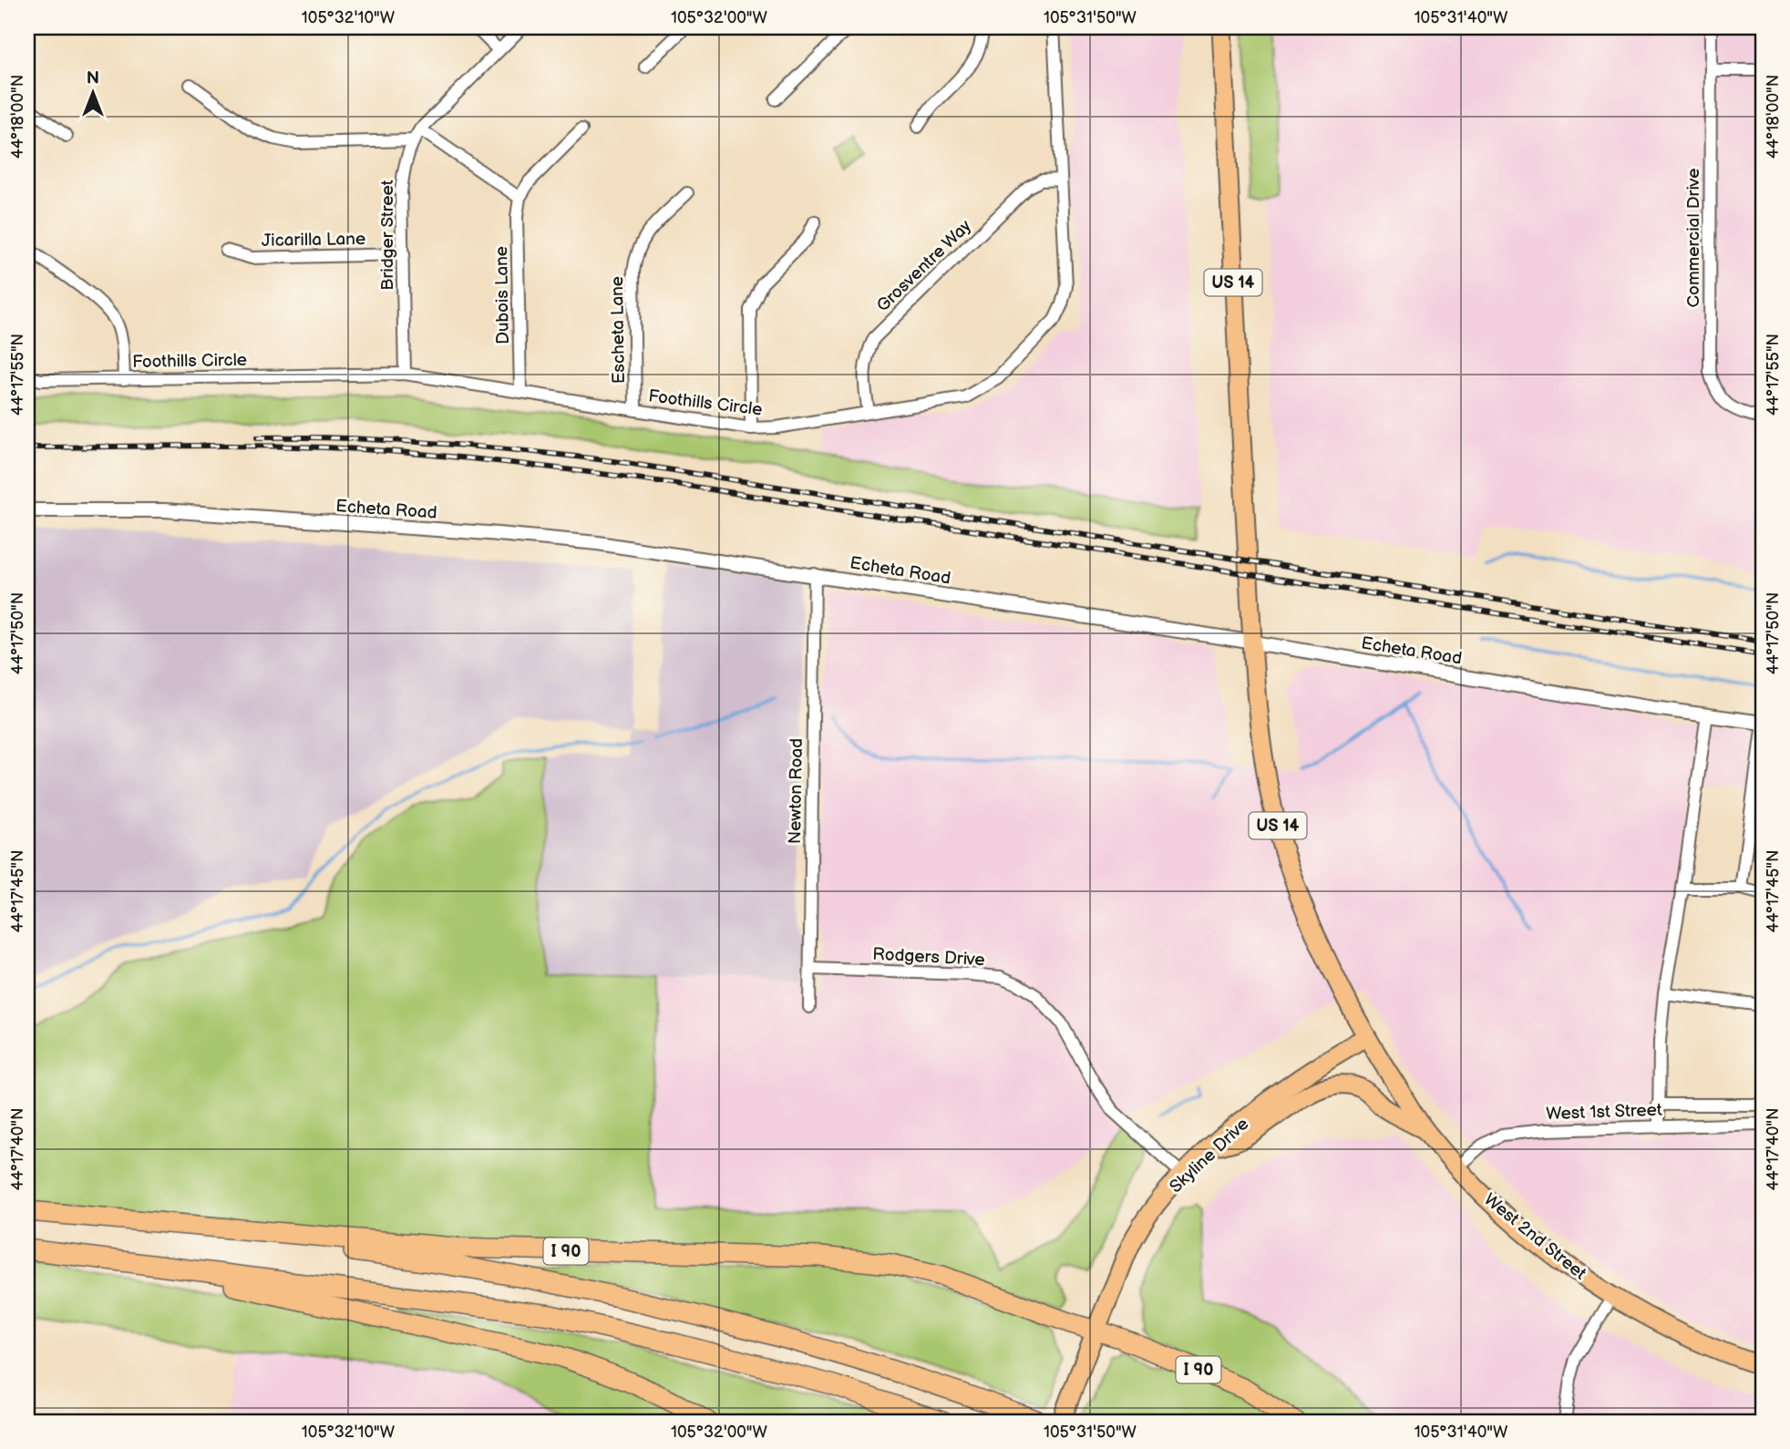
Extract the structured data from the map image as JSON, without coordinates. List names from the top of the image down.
{
  "streets": {
    "highway": ["I 90"],
    "main road": ["US 14", "Skyline Drive", "West 2nd Street"],
    "street": [
      "Bridger Street",
      "Commercial Drive",
      "Jicarilla Lane",
      "Grosventre Way",
      "Dubois Lane",
      "Escheta Lane",
      "Foothills Circle",
      "Echeta Road",
      "Newton Road",
      "Rodgers Drive",
      "West 1st Street"
    ]
  },
  "crossings": [
    ["Bridger Street", "Jicarilla Lane"],
    ["Bridger Street", "Foothills Circle"],
    ["Grosventre Way", "Foothills Circle"],
    ["US 14", "Echeta Road"],
    ["US 14", "Skyline Drive"],
    ["US 14", "West 2nd Street"],
    ["Dubois Lane", "Foothills Circle"],
    ["Escheta Lane", "Foothills Circle"],
    ["Echeta Road", "Newton Road"],
    ["Newton Road", "Rodgers Drive"],
    ["Rodgers Drive", "Skyline Drive"],
    ["West 1st Street", "West 2nd Street"],
    ["Skyline Drive", "West 2nd Street"],
    ["Skyline Drive", "I 90"]
  ],
  "north": "top",
  "coordinates": [
    "105°32'10\"W",
    "105°32'00\"W",
    "105°31'50\"W",
    "105°31'40\"W",
    "44°18'00\"N",
    "44°17'55\"N",
    "44°17'50\"N",
    "44°17'45\"N",
    "44°17'40\"N"
  ]
}
